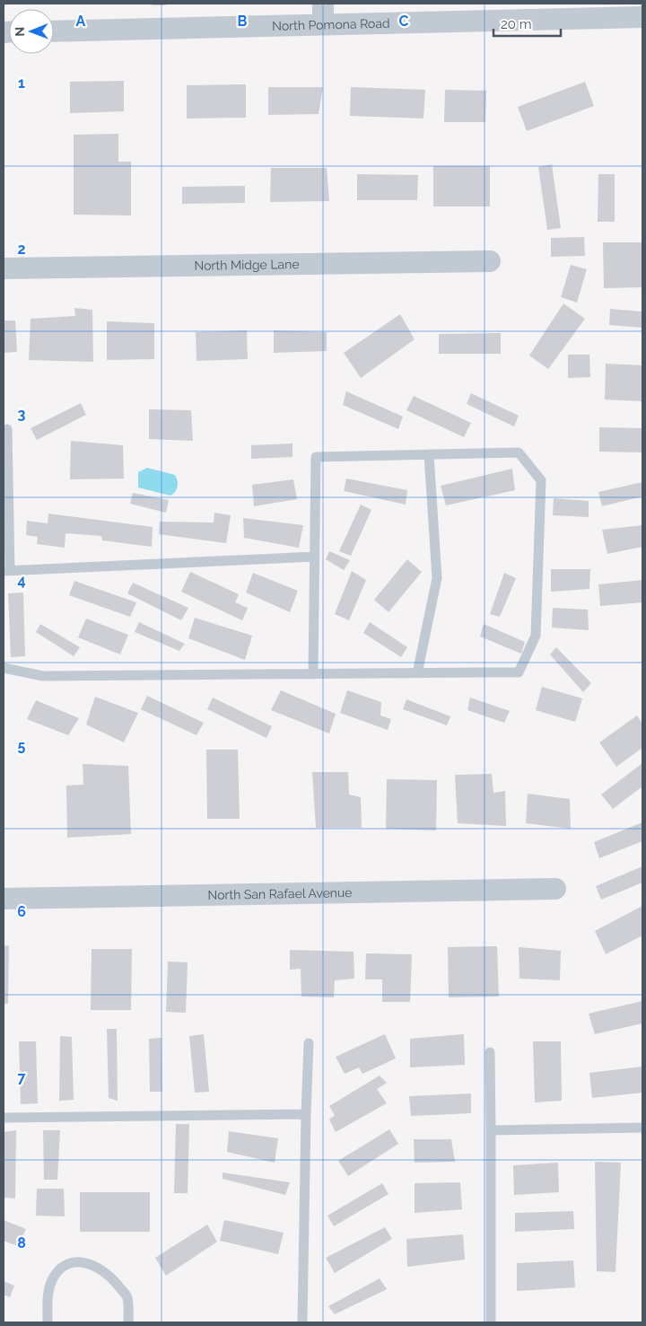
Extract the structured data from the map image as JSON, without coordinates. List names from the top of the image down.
{
  "streets": {
    "street": ["North Pomona Road", "North Midge Lane", "North San Rafael Avenue"]
  },
  "scale_bar": "20 m",
  "north": "left",
  "grid": {
    "columns": ["A", "B", "C"],
    "rows": [
      "1",
      "2",
      "3",
      "4",
      "5",
      "6",
      "7",
      "8"
    ]
  }
}
